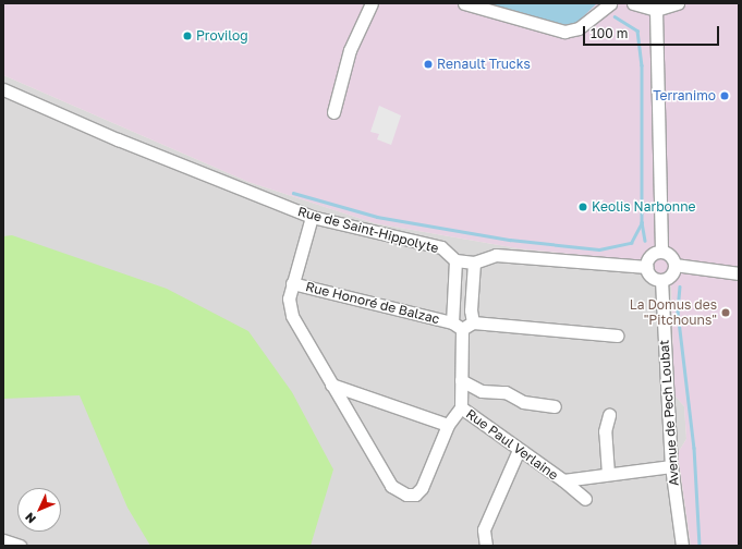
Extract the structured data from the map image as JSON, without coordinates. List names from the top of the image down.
{
  "streets": {
    "street": [
      "Rue de Saint-Hippolyte",
      "Rue Honoré de Balzac",
      "Avenue de Pech Loubat",
      "Rue Paul Verlaine"
    ]
  },
  "crossings": [
    ["Rue de Saint-Hippolyte", "Avenue de Pech Loubat"],
    ["Avenue de Pech Loubat", "Rue Paul Verlaine"]
  ],
  "places": [
    "Provilog",
    "Renault Trucks",
    "Terranimo",
    "Keolis Narbonne",
    "La Domus des \"Pitchouns\""
  ],
  "scale_bar": "100 m",
  "north": "bottom left"
}
